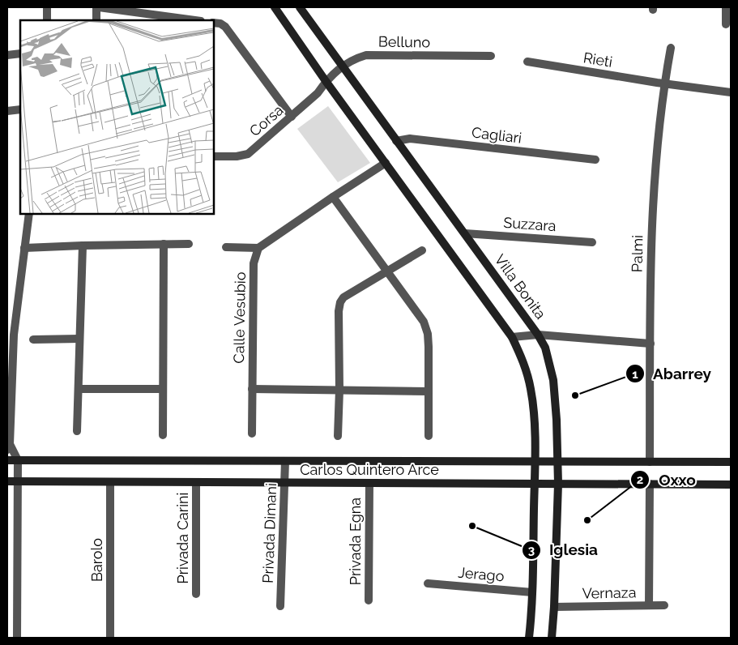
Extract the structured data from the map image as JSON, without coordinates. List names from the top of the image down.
{
  "streets": {
    "main road": ["Villa Bonita", "Carlos Quintero Arce"],
    "street": [
      "Belluno",
      "Rieti",
      "Corsa",
      "Cagliari",
      "Suzzara",
      "Palmi",
      "Calle Vesubio",
      "Privada Dimani",
      "Privada Carini",
      "Privada Egna",
      "Barolo",
      "Jerago",
      "Vernaza"
    ]
  },
  "crossings": [
    ["Belluno", "Corsa"],
    ["Belluno", "Villa Bonita"],
    ["Rieti", "Palmi"],
    ["Cagliari", "Villa Bonita"],
    ["Suzzara", "Villa Bonita"],
    ["Palmi", "Carlos Quintero Arce"],
    ["Villa Bonita", "Carlos Quintero Arce"],
    ["Villa Bonita", "Vernaza"],
    ["Carlos Quintero Arce", "Privada Dimani"],
    ["Carlos Quintero Arce", "Privada Carini"],
    ["Carlos Quintero Arce", "Privada Egna"],
    ["Carlos Quintero Arce", "Barolo"]
  ],
  "places": ["Abarrey", "Oxxo", "Iglesia"]
}
